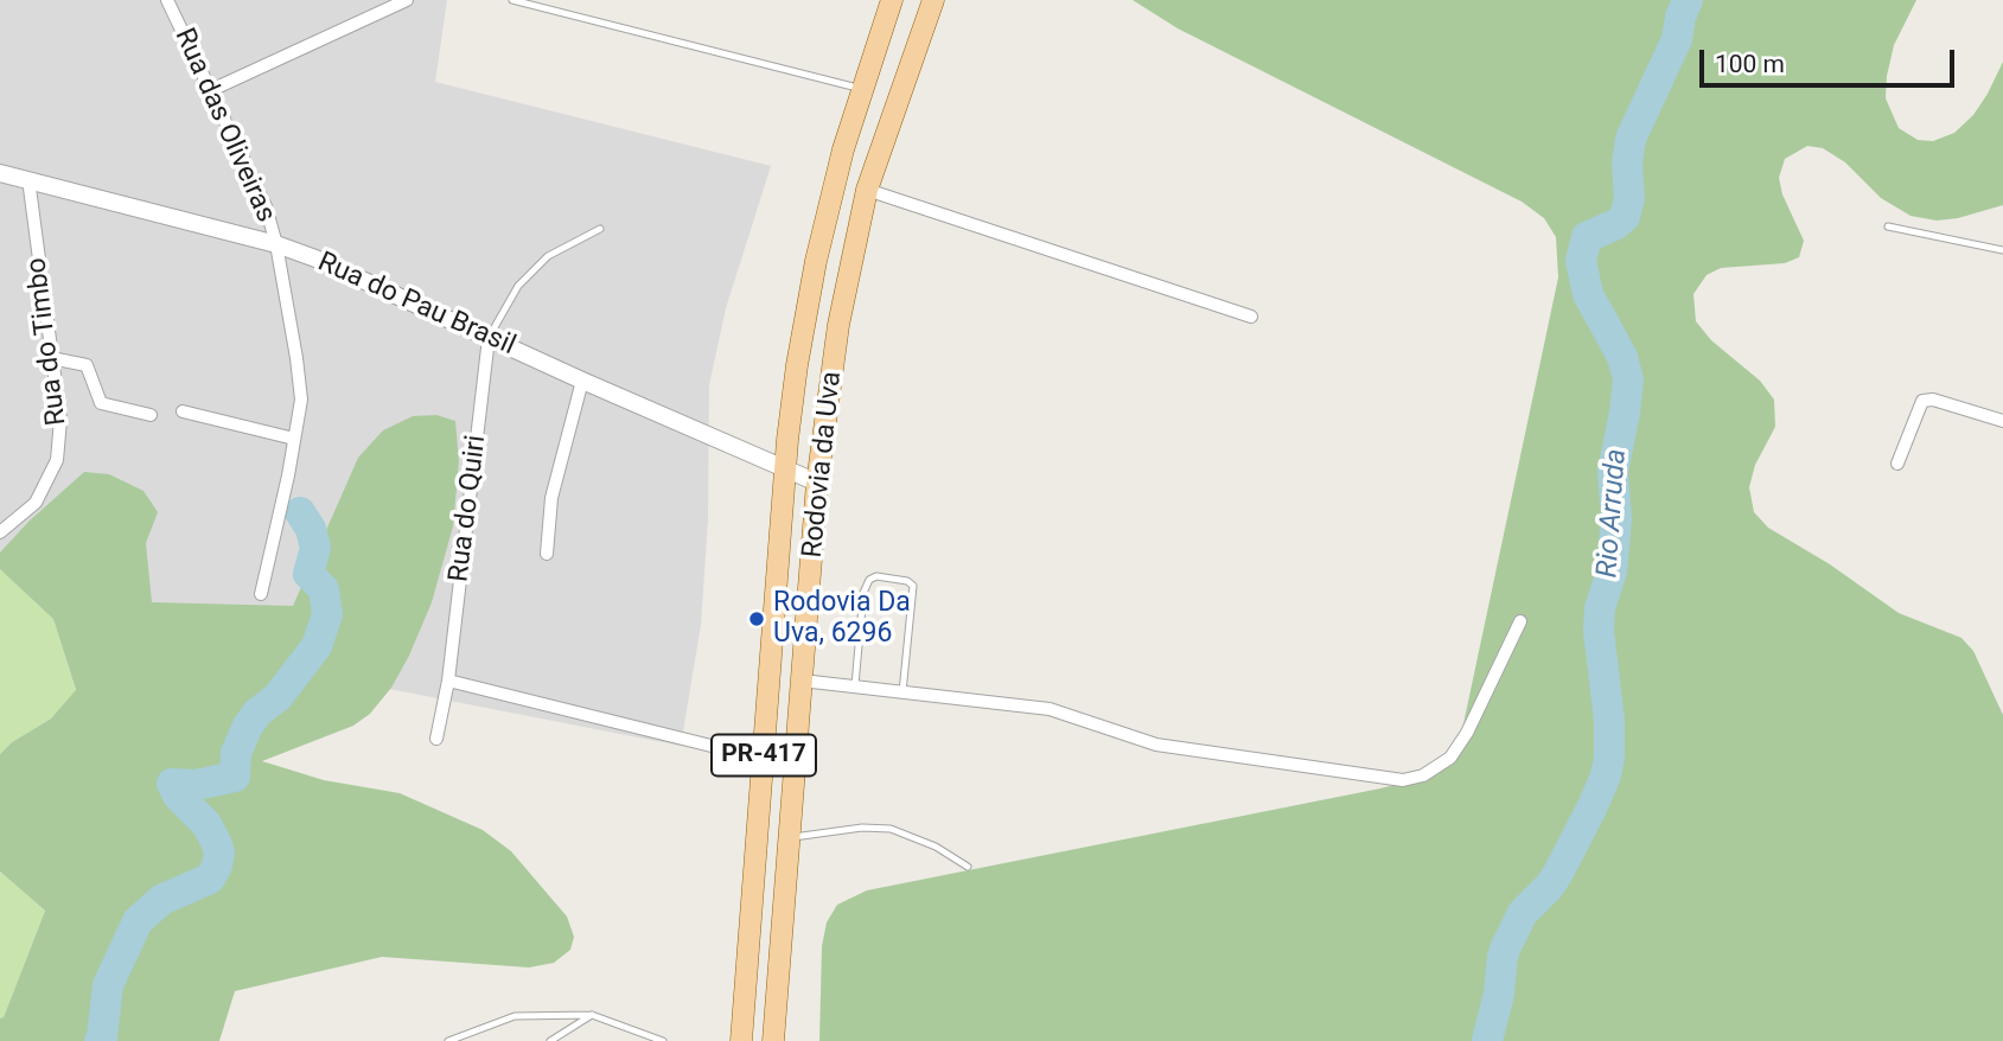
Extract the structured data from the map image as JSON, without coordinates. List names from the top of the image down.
{
  "streets": {
    "main road": ["Rodovia da Uva", "PR-417"],
    "street": [
      "Rua das Oliveiras",
      "Rua do Pau Brasil",
      "Rua do Timbo",
      "Rua do Quiri"
    ]
  },
  "crossings": [
    ["Rua das Oliveiras", "Rua do Pau Brasil"],
    ["Rua do Pau Brasil", "Rua do Timbo"],
    ["Rua do Pau Brasil", "Rodovia da Uva"],
    ["Rua do Pau Brasil", "Rua do Quiri"]
  ],
  "water": ["Rio Arruda"],
  "places": ["Rodovia Da Uva, 6296"],
  "scale_bar": "100 m"
}
